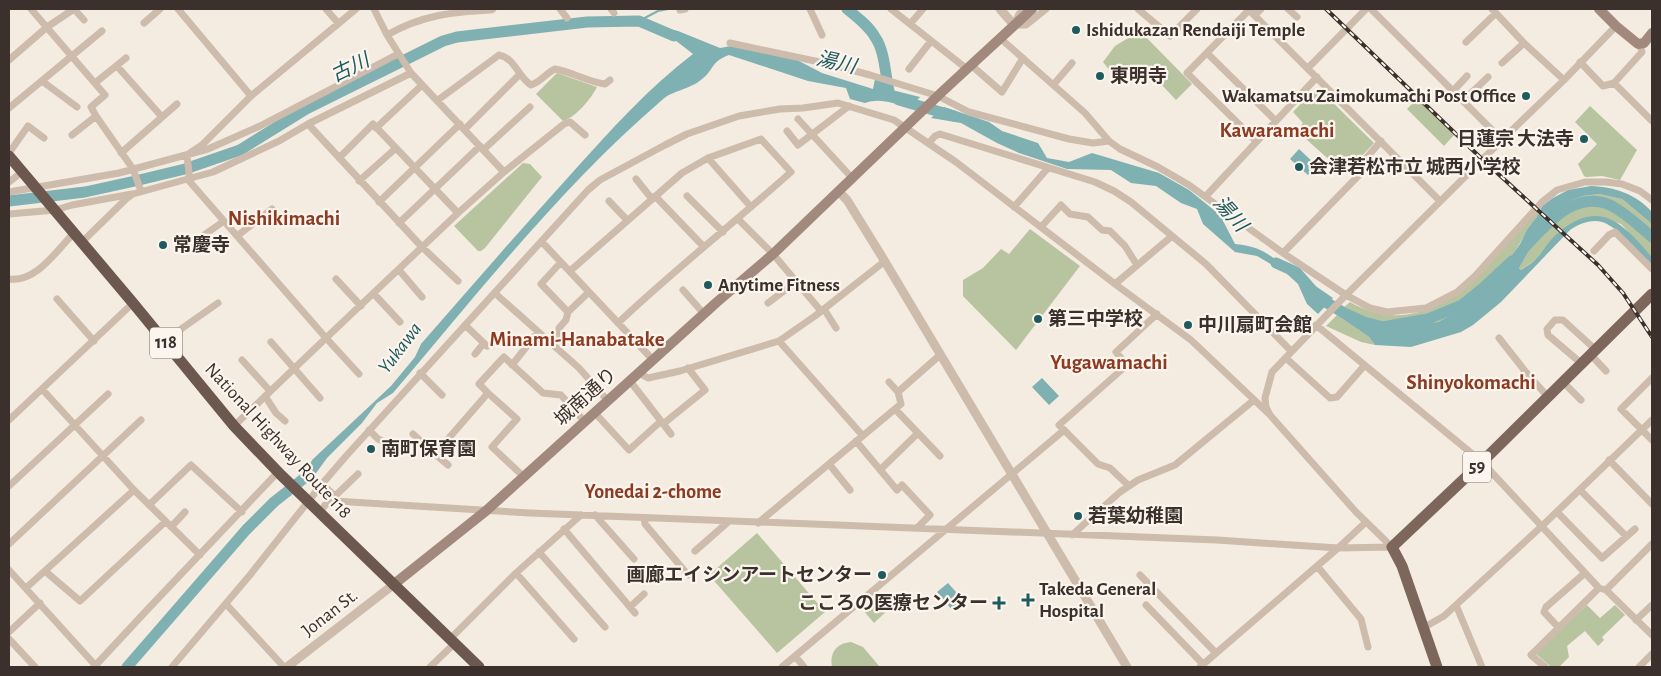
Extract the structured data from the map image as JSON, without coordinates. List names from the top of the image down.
{
  "streets": {
    "highway": ["118", "National Highway Route 118"],
    "main road": ["城南通り", "59"],
    "street": ["Jonan St."]
  },
  "crossings": [
    ["城南通り", "National Highway Route 118"],
    ["城南通り", "Jonan St."],
    ["National Highway Route 118", "Jonan St."]
  ],
  "districts": [
    "Kawaramachi",
    "Nishikimachi",
    "Minami-Hanabatake",
    "Yugawamachi",
    "Shinyokomachi",
    "Yonedai 2-chome"
  ],
  "water": ["湯川", "古川", "Yukawa"],
  "places": {
    "other": [
      "Ishidukazan Rendaiji Temple",
      "東明寺",
      "Wakamatsu Zaimokumachi Post Office",
      "日蓮宗 大法寺",
      "会津若松市立 城西小学校",
      "常慶寺",
      "Anytime Fitness",
      "第三中学校",
      "中川扇町会館",
      "南町保育園",
      "若葉幼稚園",
      "画廊エイシンアートセンター"
    ],
    "health": ["Takeda General Hospital", "こころの医療センター"]
  }
}
